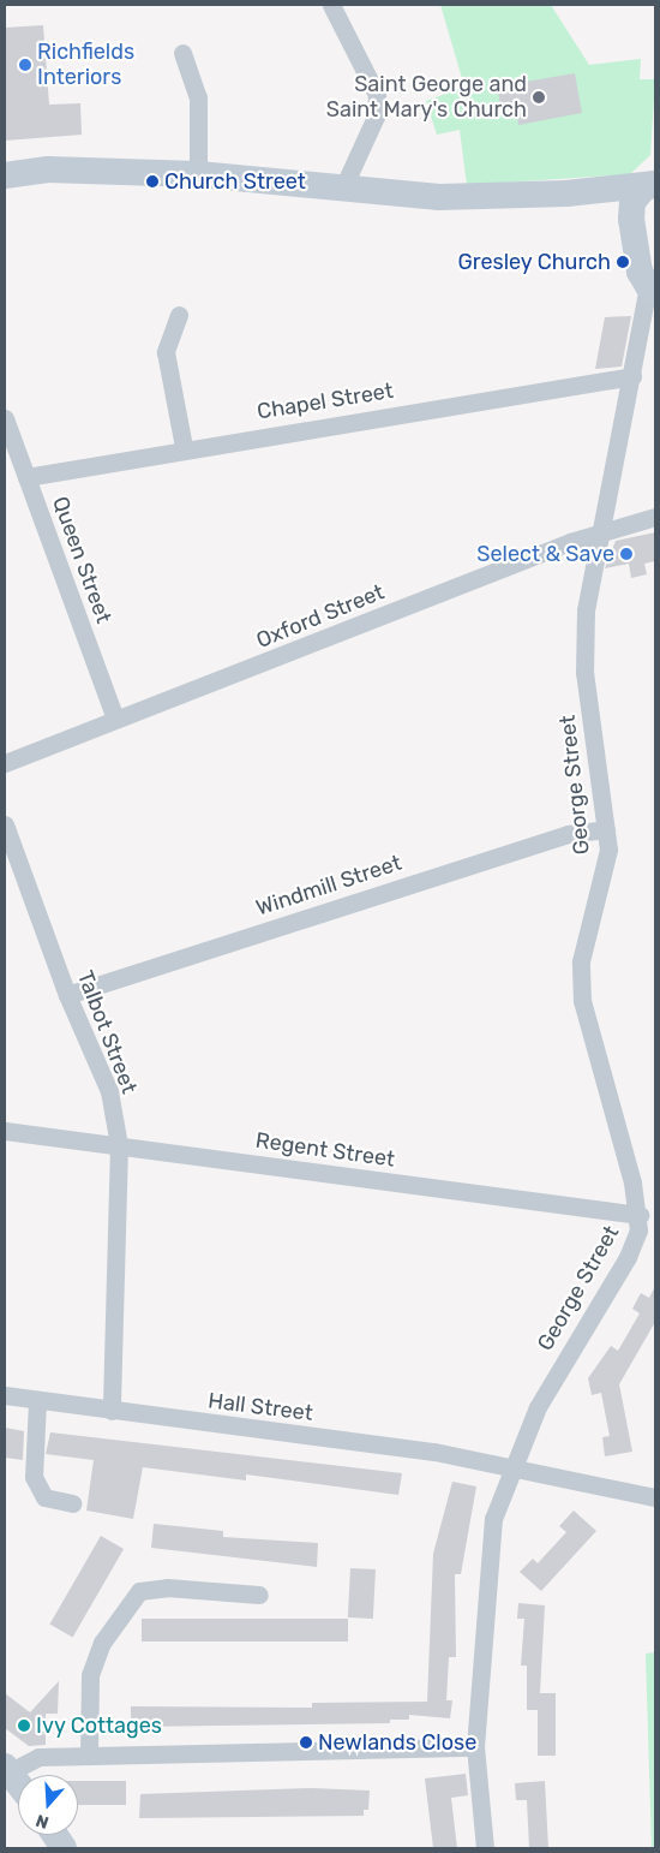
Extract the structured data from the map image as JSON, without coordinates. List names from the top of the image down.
{
  "streets": {
    "street": [
      "Chapel Street",
      "Queen Street",
      "Oxford Street",
      "George Street",
      "Windmill Street",
      "Talbot Street",
      "Regent Street",
      "Hall Street"
    ]
  },
  "crossings": [
    ["Chapel Street", "Queen Street"],
    ["Chapel Street", "George Street"],
    ["Queen Street", "Oxford Street"],
    ["Oxford Street", "George Street"],
    ["George Street", "Windmill Street"],
    ["George Street", "Regent Street"],
    ["George Street", "Hall Street"],
    ["Windmill Street", "Talbot Street"],
    ["Talbot Street", "Regent Street"],
    ["Talbot Street", "Hall Street"]
  ],
  "places": [
    "Richfields Interiors",
    "Saint George and Saint Mary's Church",
    "Church Street",
    "Gresley Church",
    "Select & Save",
    "Ivy Cottages",
    "Newlands Close"
  ],
  "north": "bottom"
}
